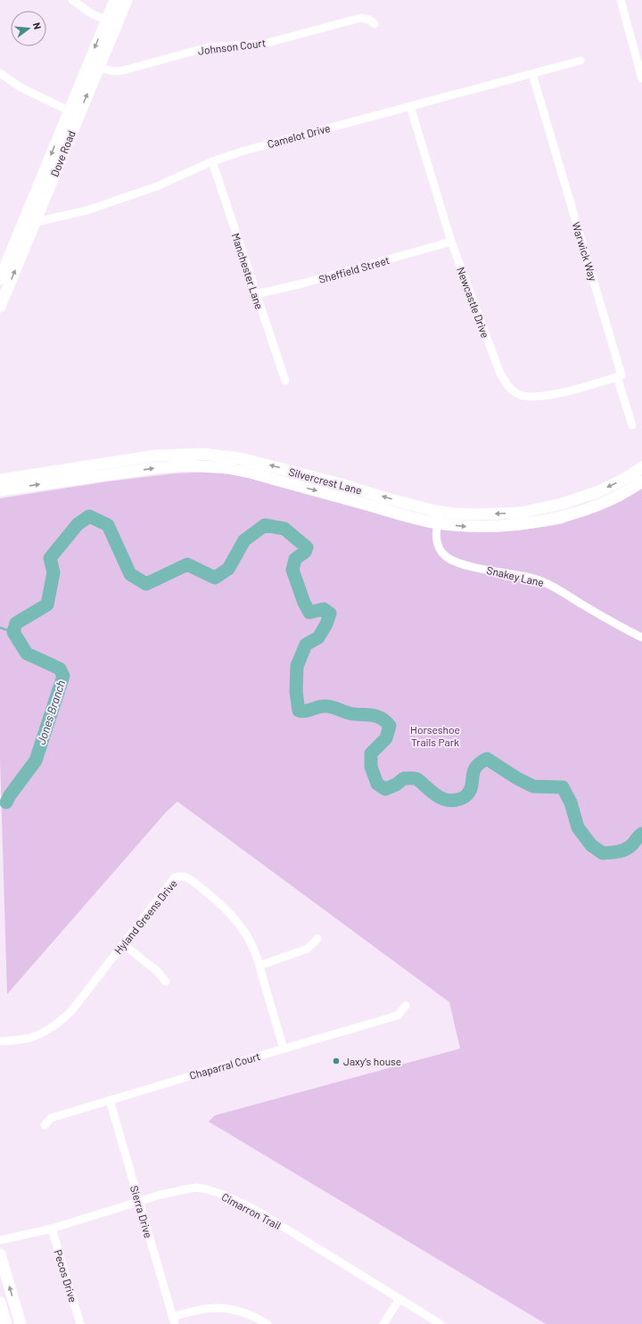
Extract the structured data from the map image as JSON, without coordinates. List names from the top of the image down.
{
  "streets": {
    "street": [
      "Johnson Court",
      "Camelot Drive",
      "Dove Road",
      "Warwick Way",
      "Sheffield Street",
      "Manchester Lane",
      "Newcastle Drive",
      "Silvercrest Lane",
      "Snakey Lane",
      "Hyland Greens Drive",
      "Chaparral Court",
      "Cimarron Trail",
      "Sierra Drive",
      "Pecos Drive"
    ]
  },
  "crossings": [
    ["Johnson Court", "Dove Road"],
    ["Camelot Drive", "Dove Road"],
    ["Camelot Drive", "Warwick Way"],
    ["Camelot Drive", "Manchester Lane"],
    ["Camelot Drive", "Newcastle Drive"],
    ["Warwick Way", "Newcastle Drive"],
    ["Sheffield Street", "Manchester Lane"],
    ["Sheffield Street", "Newcastle Drive"],
    ["Silvercrest Lane", "Snakey Lane"],
    ["Hyland Greens Drive", "Chaparral Court"],
    ["Chaparral Court", "Sierra Drive"],
    ["Cimarron Trail", "Sierra Drive"],
    ["Cimarron Trail", "Pecos Drive"]
  ],
  "water": ["Jones Branch"],
  "parks": ["Horseshoe Trails Park"],
  "places": ["Jaxy's house"],
  "north": "right"
}
